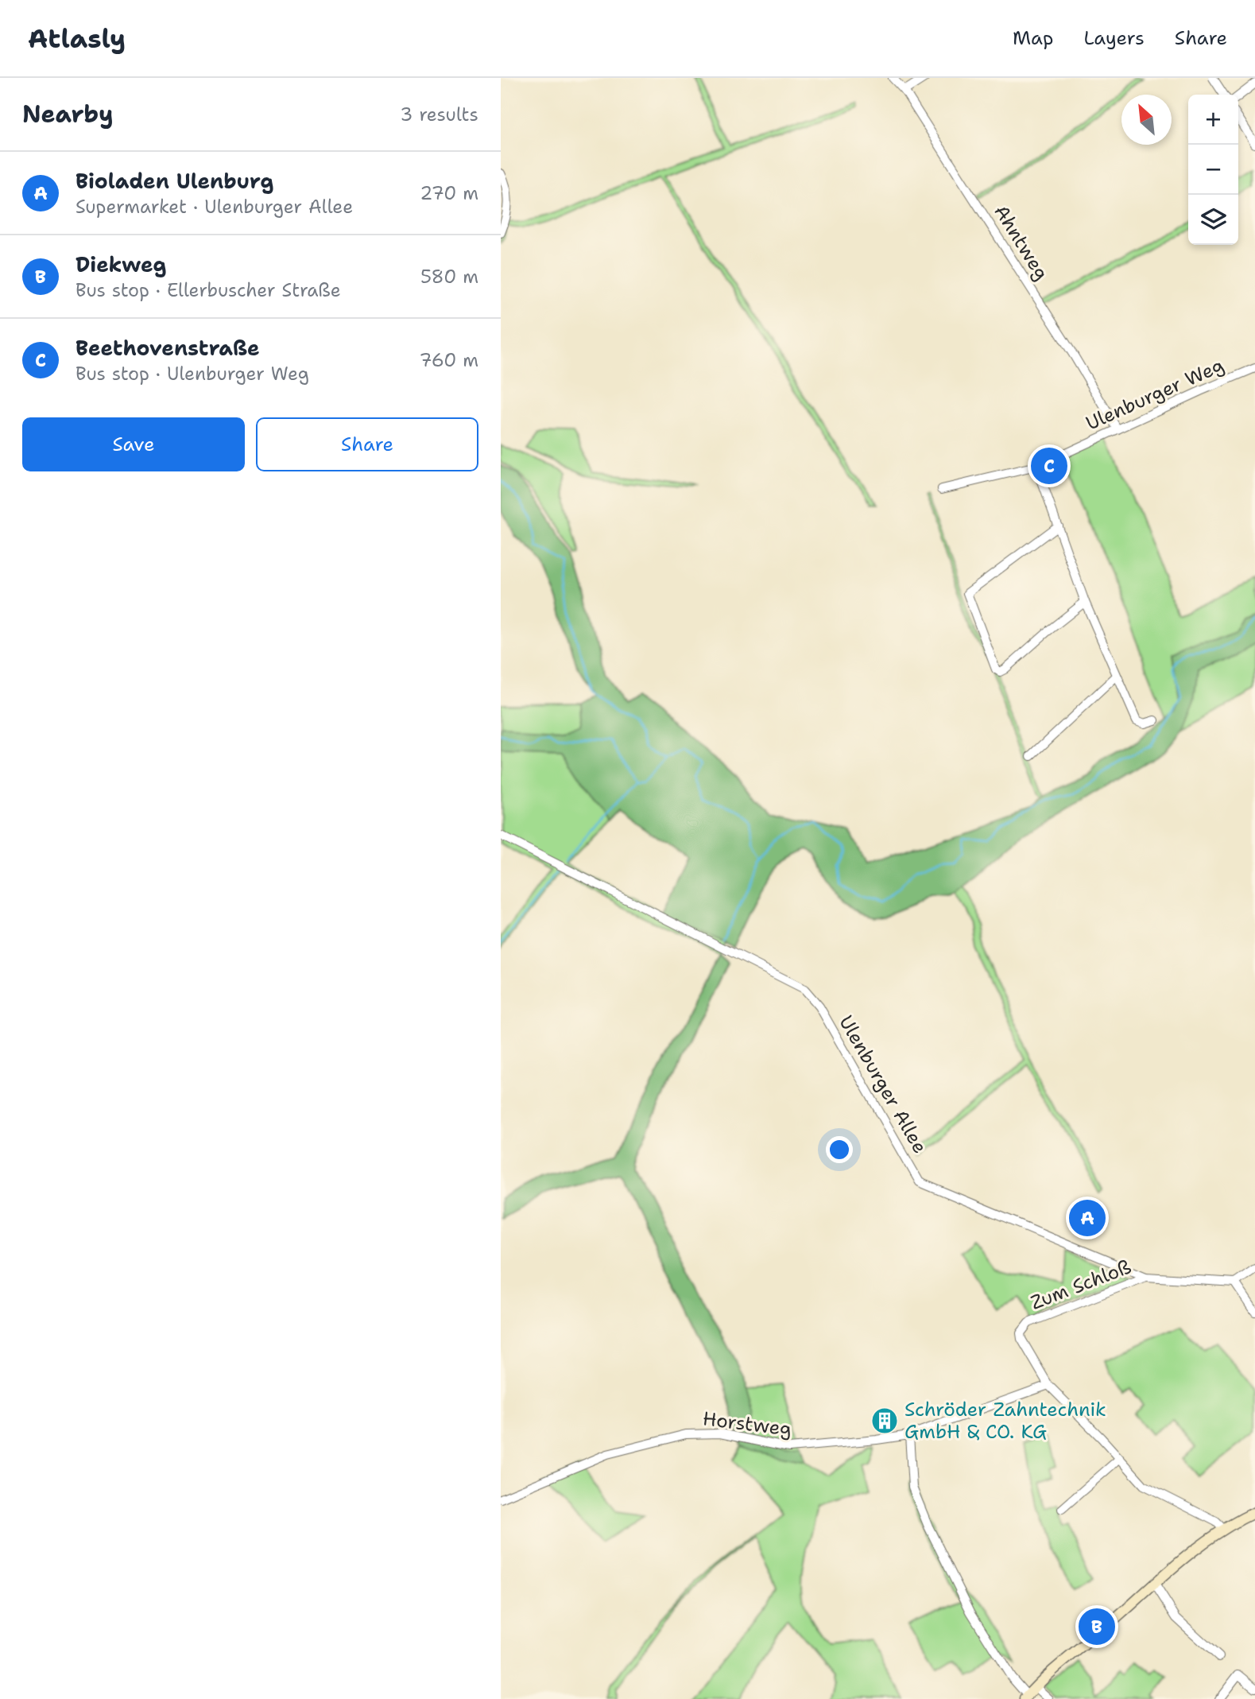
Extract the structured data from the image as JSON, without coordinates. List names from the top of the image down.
{
  "streets": {
    "street": [
      "Ahntweg",
      "Ulenburger Weg",
      "Ulenburger Allee",
      "Zum Schloß",
      "Horstweg"
    ]
  },
  "crossings": [
    ["Ahntweg", "Ulenburger Weg"],
    ["Ulenburger Allee", "Zum Schloß"],
    ["Zum Schloß", "Horstweg"]
  ],
  "places": {
    "building": ["Schröder Zahntechnik GmbH & CO. KG"]
  },
  "north": "top left",
  "page": {
    "header": "Atlasly",
    "nav": ["Map", "Layers", "Share"],
    "heading": ["Nearby", "3 results"],
    "map_buttons": ["+", "−"],
    "list": [
      {
        "mark": "A",
        "name": "Bioladen Ulenburg",
        "note": "Supermarket · Ulenburger Allee",
        "value": "270 m"
      },
      {
        "mark": "B",
        "name": "Diekweg",
        "note": "Bus stop · Ellerbuscher Straße",
        "value": "580 m"
      },
      {
        "mark": "C",
        "name": "Beethovenstraße",
        "note": "Bus stop · Ulenburger Weg",
        "value": "760 m"
      }
    ],
    "buttons": ["Save", "Share"],
    "pins": ["C", "A", "B"]
  }
}
